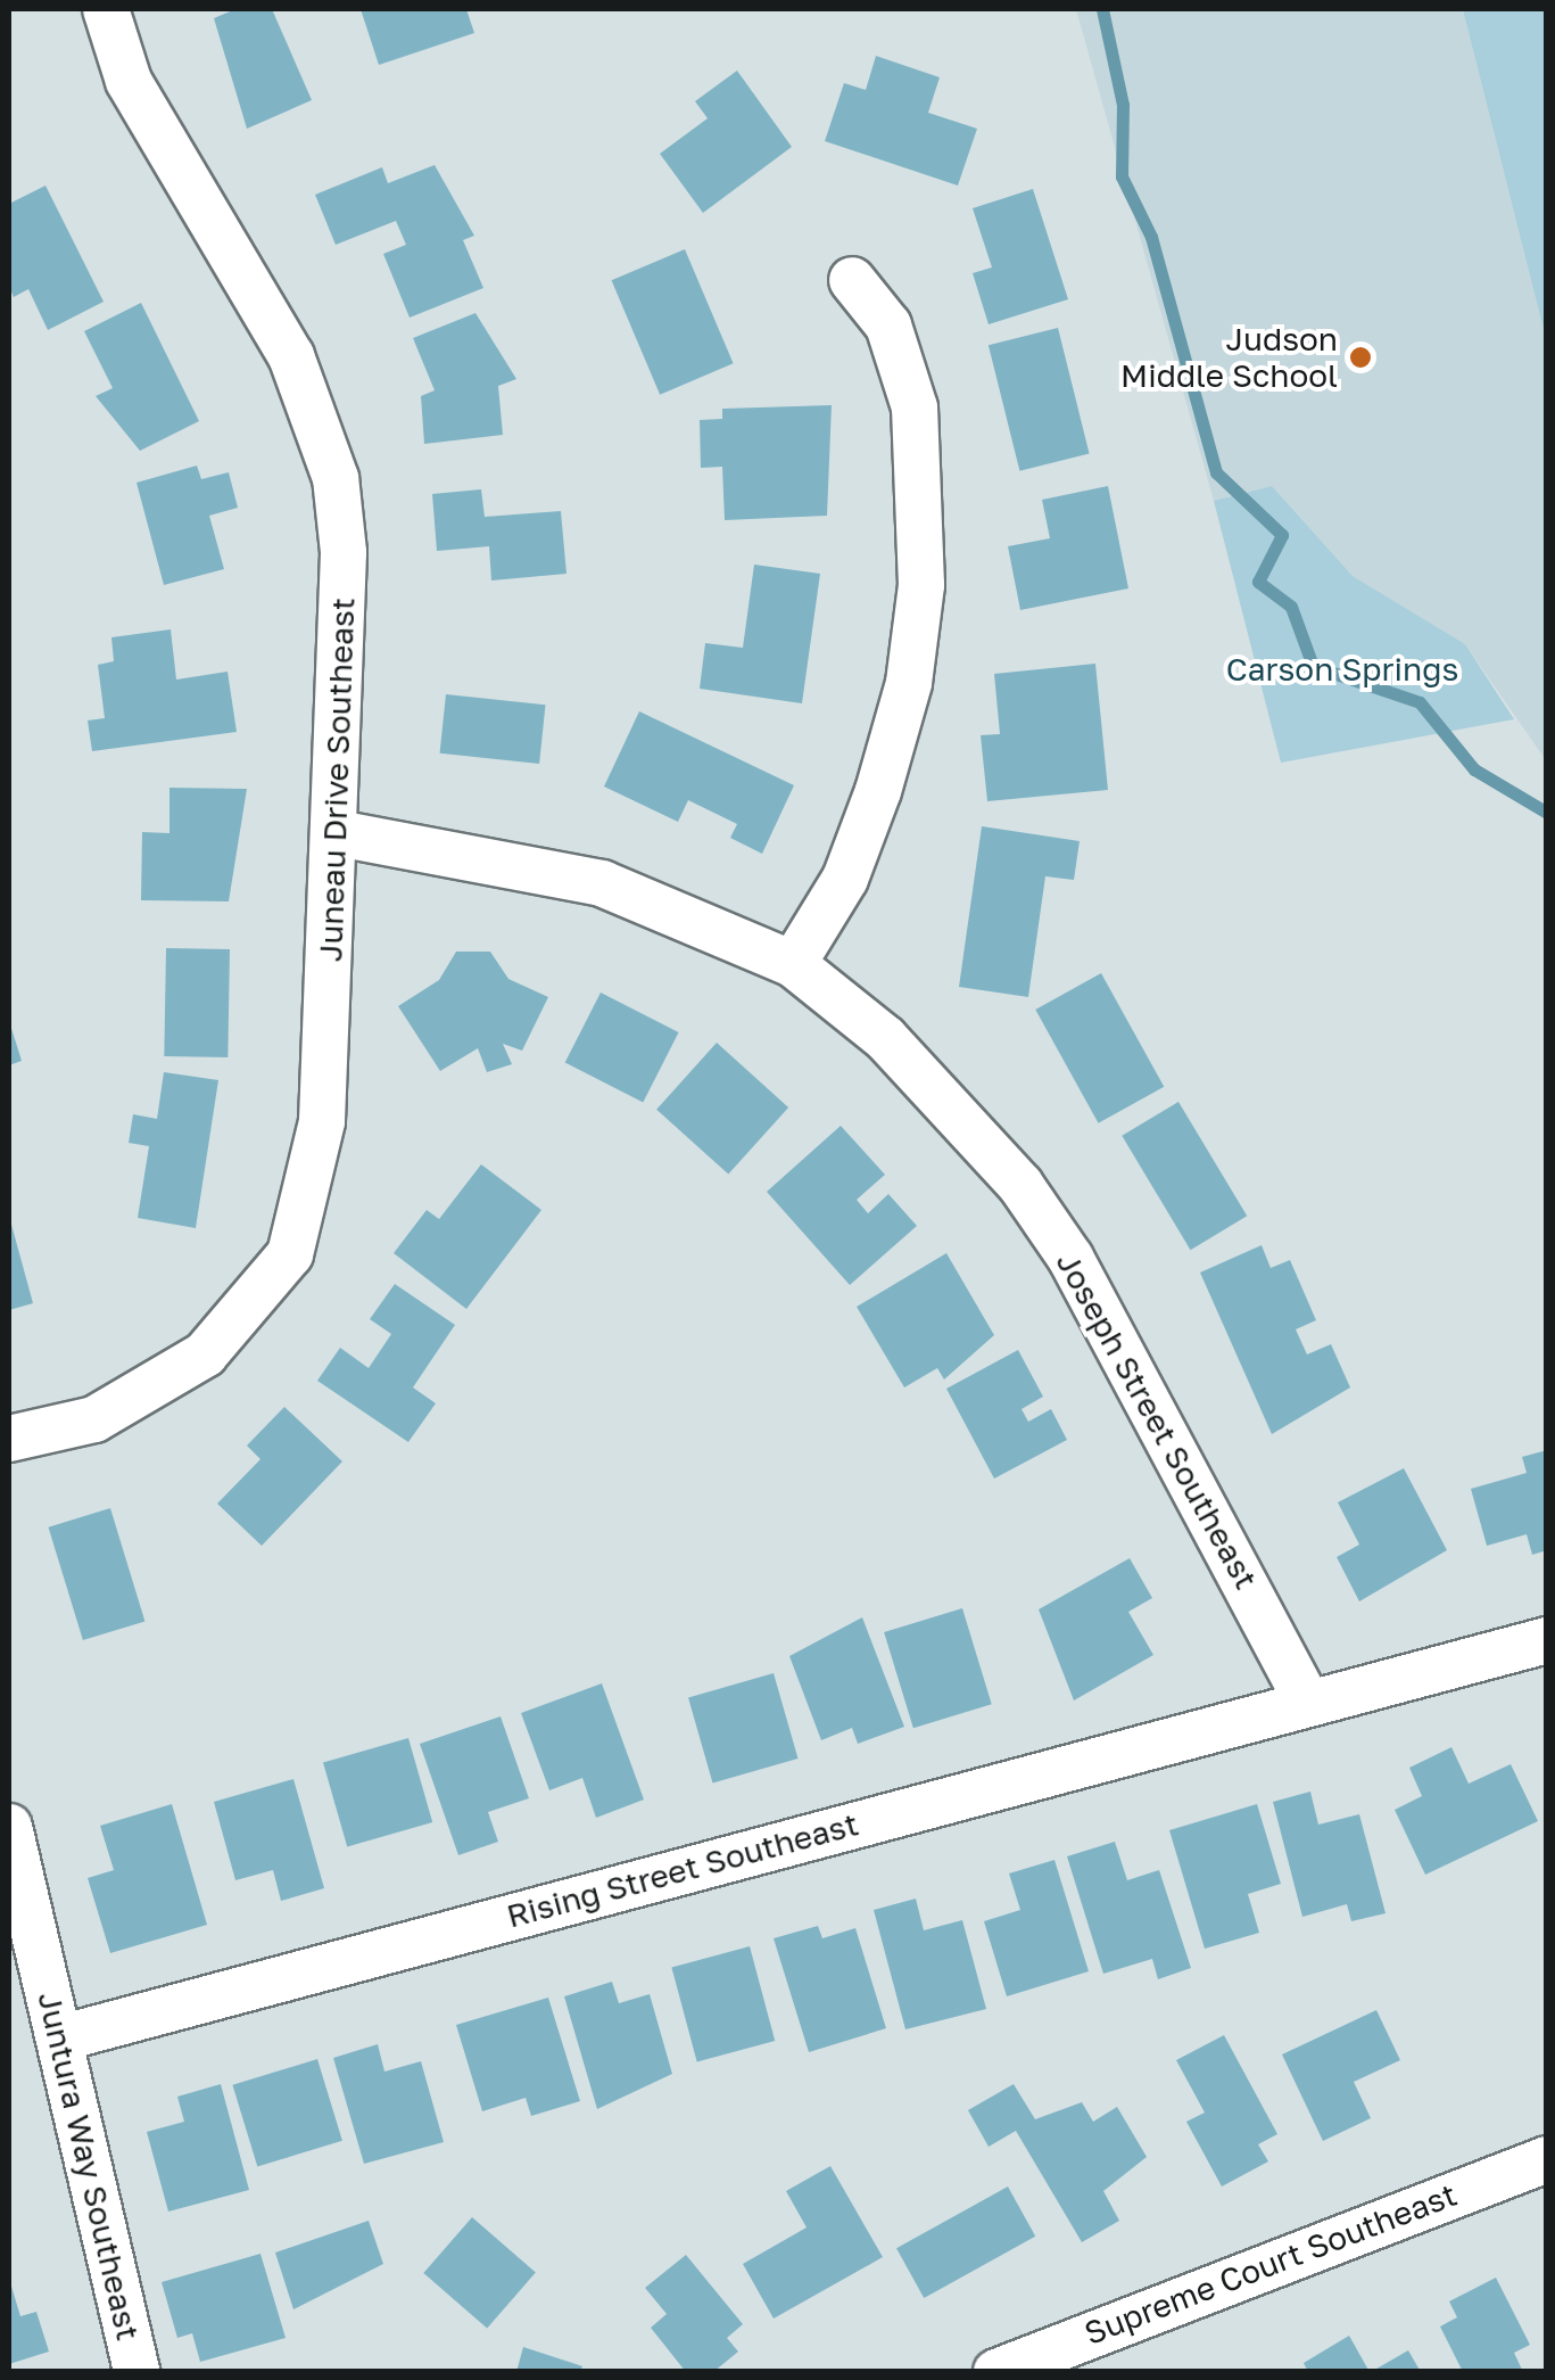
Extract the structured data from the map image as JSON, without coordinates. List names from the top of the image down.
{
  "streets": {
    "street": [
      "Juneau Drive Southeast",
      "Joseph Street Southeast",
      "Rising Street Southeast",
      "Juntura Way Southeast",
      "Supreme Court Southeast"
    ]
  },
  "crossings": [
    ["Juneau Drive Southeast", "Joseph Street Southeast"],
    ["Joseph Street Southeast", "Rising Street Southeast"],
    ["Rising Street Southeast", "Juntura Way Southeast"]
  ],
  "parks": ["Carson Springs"],
  "places": ["Judson Middle School"]
}
